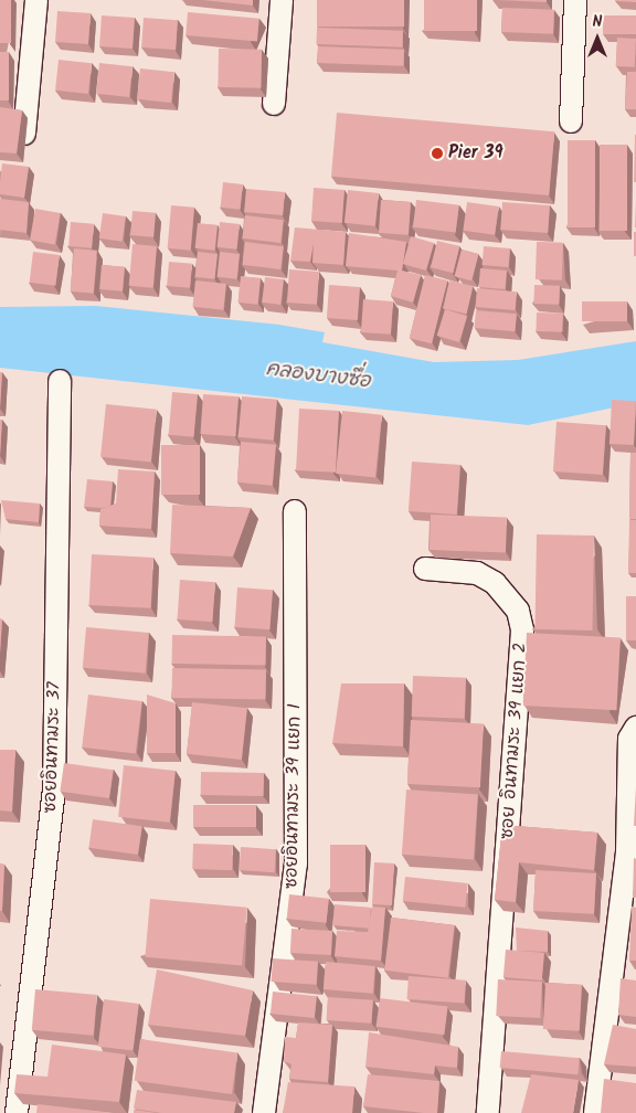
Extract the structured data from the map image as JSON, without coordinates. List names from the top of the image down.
{
  "streets": {
    "street": ["ซอย อินทามระ 39 แยก 2", "ซอยอินทามระ 37", "ซอยอินทามระ 39 แยก 1"]
  },
  "water": ["คลองบางซื่อ"],
  "places": ["Pier 39"],
  "north": "top"
}
